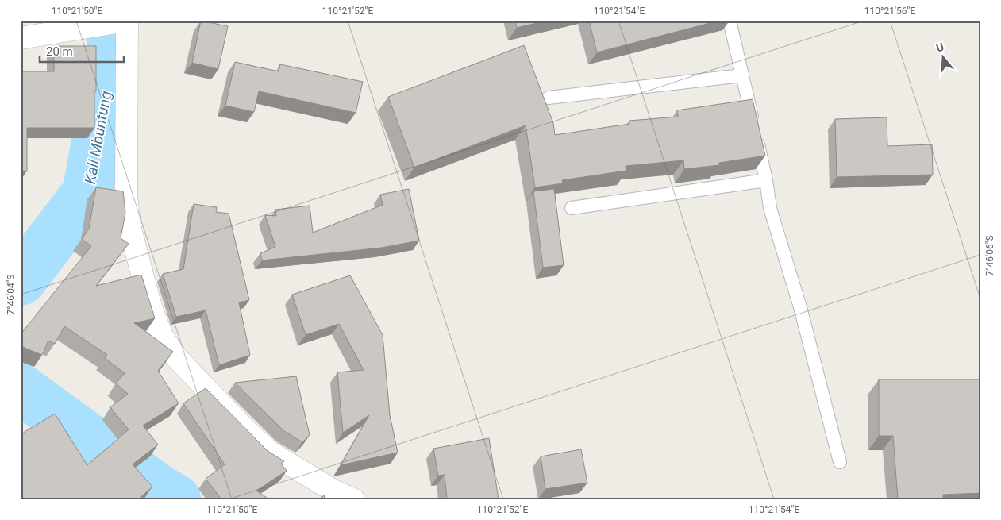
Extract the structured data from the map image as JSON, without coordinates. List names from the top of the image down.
{
  "water": ["Kali Mbuntung"],
  "scale_bar": "20 m",
  "north": "top",
  "coordinates": [
    "110°21'50\"E",
    "110°21'52\"E",
    "110°21'54\"E",
    "110°21'56\"E",
    "7°46'06\"S",
    "7°46'04\"S"
  ]
}
